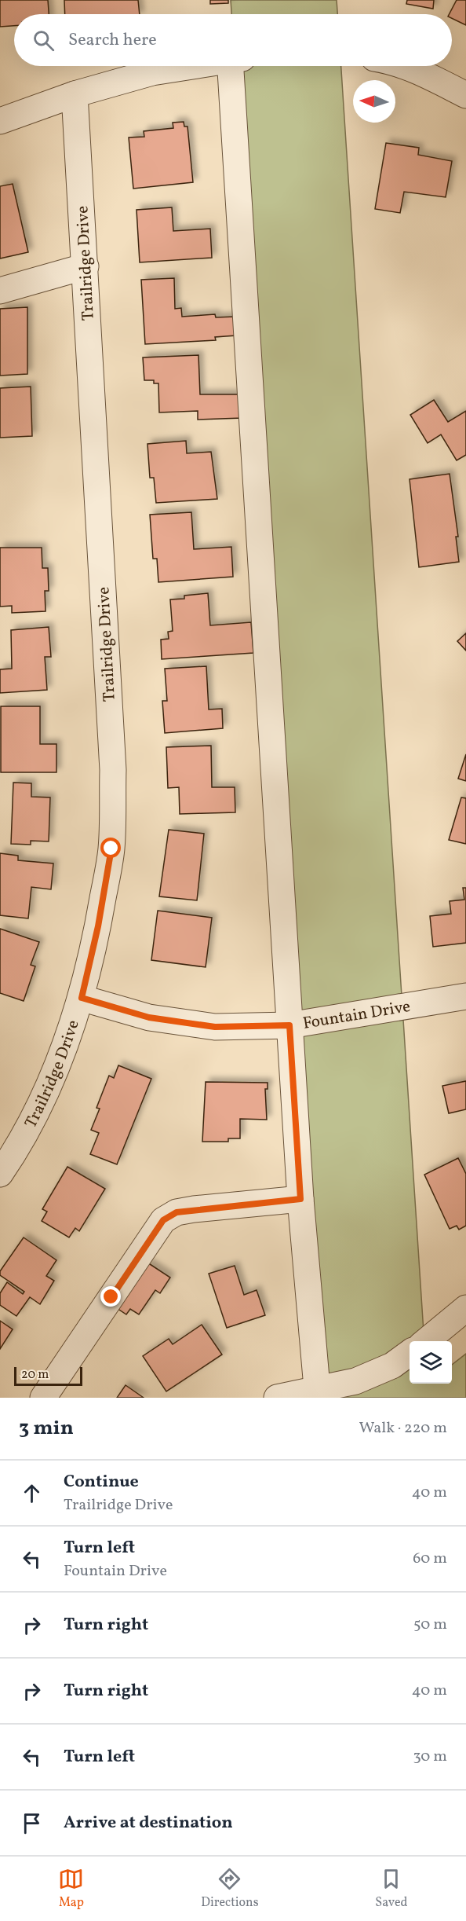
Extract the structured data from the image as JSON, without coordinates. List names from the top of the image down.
{
  "streets": {
    "street": ["Trailridge Drive", "Fountain Drive"]
  },
  "crossings": [
    ["Trailridge Drive", "Fountain Drive"]
  ],
  "scale_bar": "20 m",
  "north": "left",
  "page": {
    "search": "Search here",
    "scale": "20 m",
    "heading": ["3 min", "Walk · 220 m"],
    "list": [
      ["Continue", "Trailridge Drive", "40 m"],
      ["Turn left", "Fountain Drive", "60 m"],
      ["Turn right", "50 m"],
      ["Turn right", "40 m"],
      ["Turn left", "30 m"],
      "Arrive at destination"
    ],
    "nav": ["Map", "Directions", "Saved"]
  }
}
